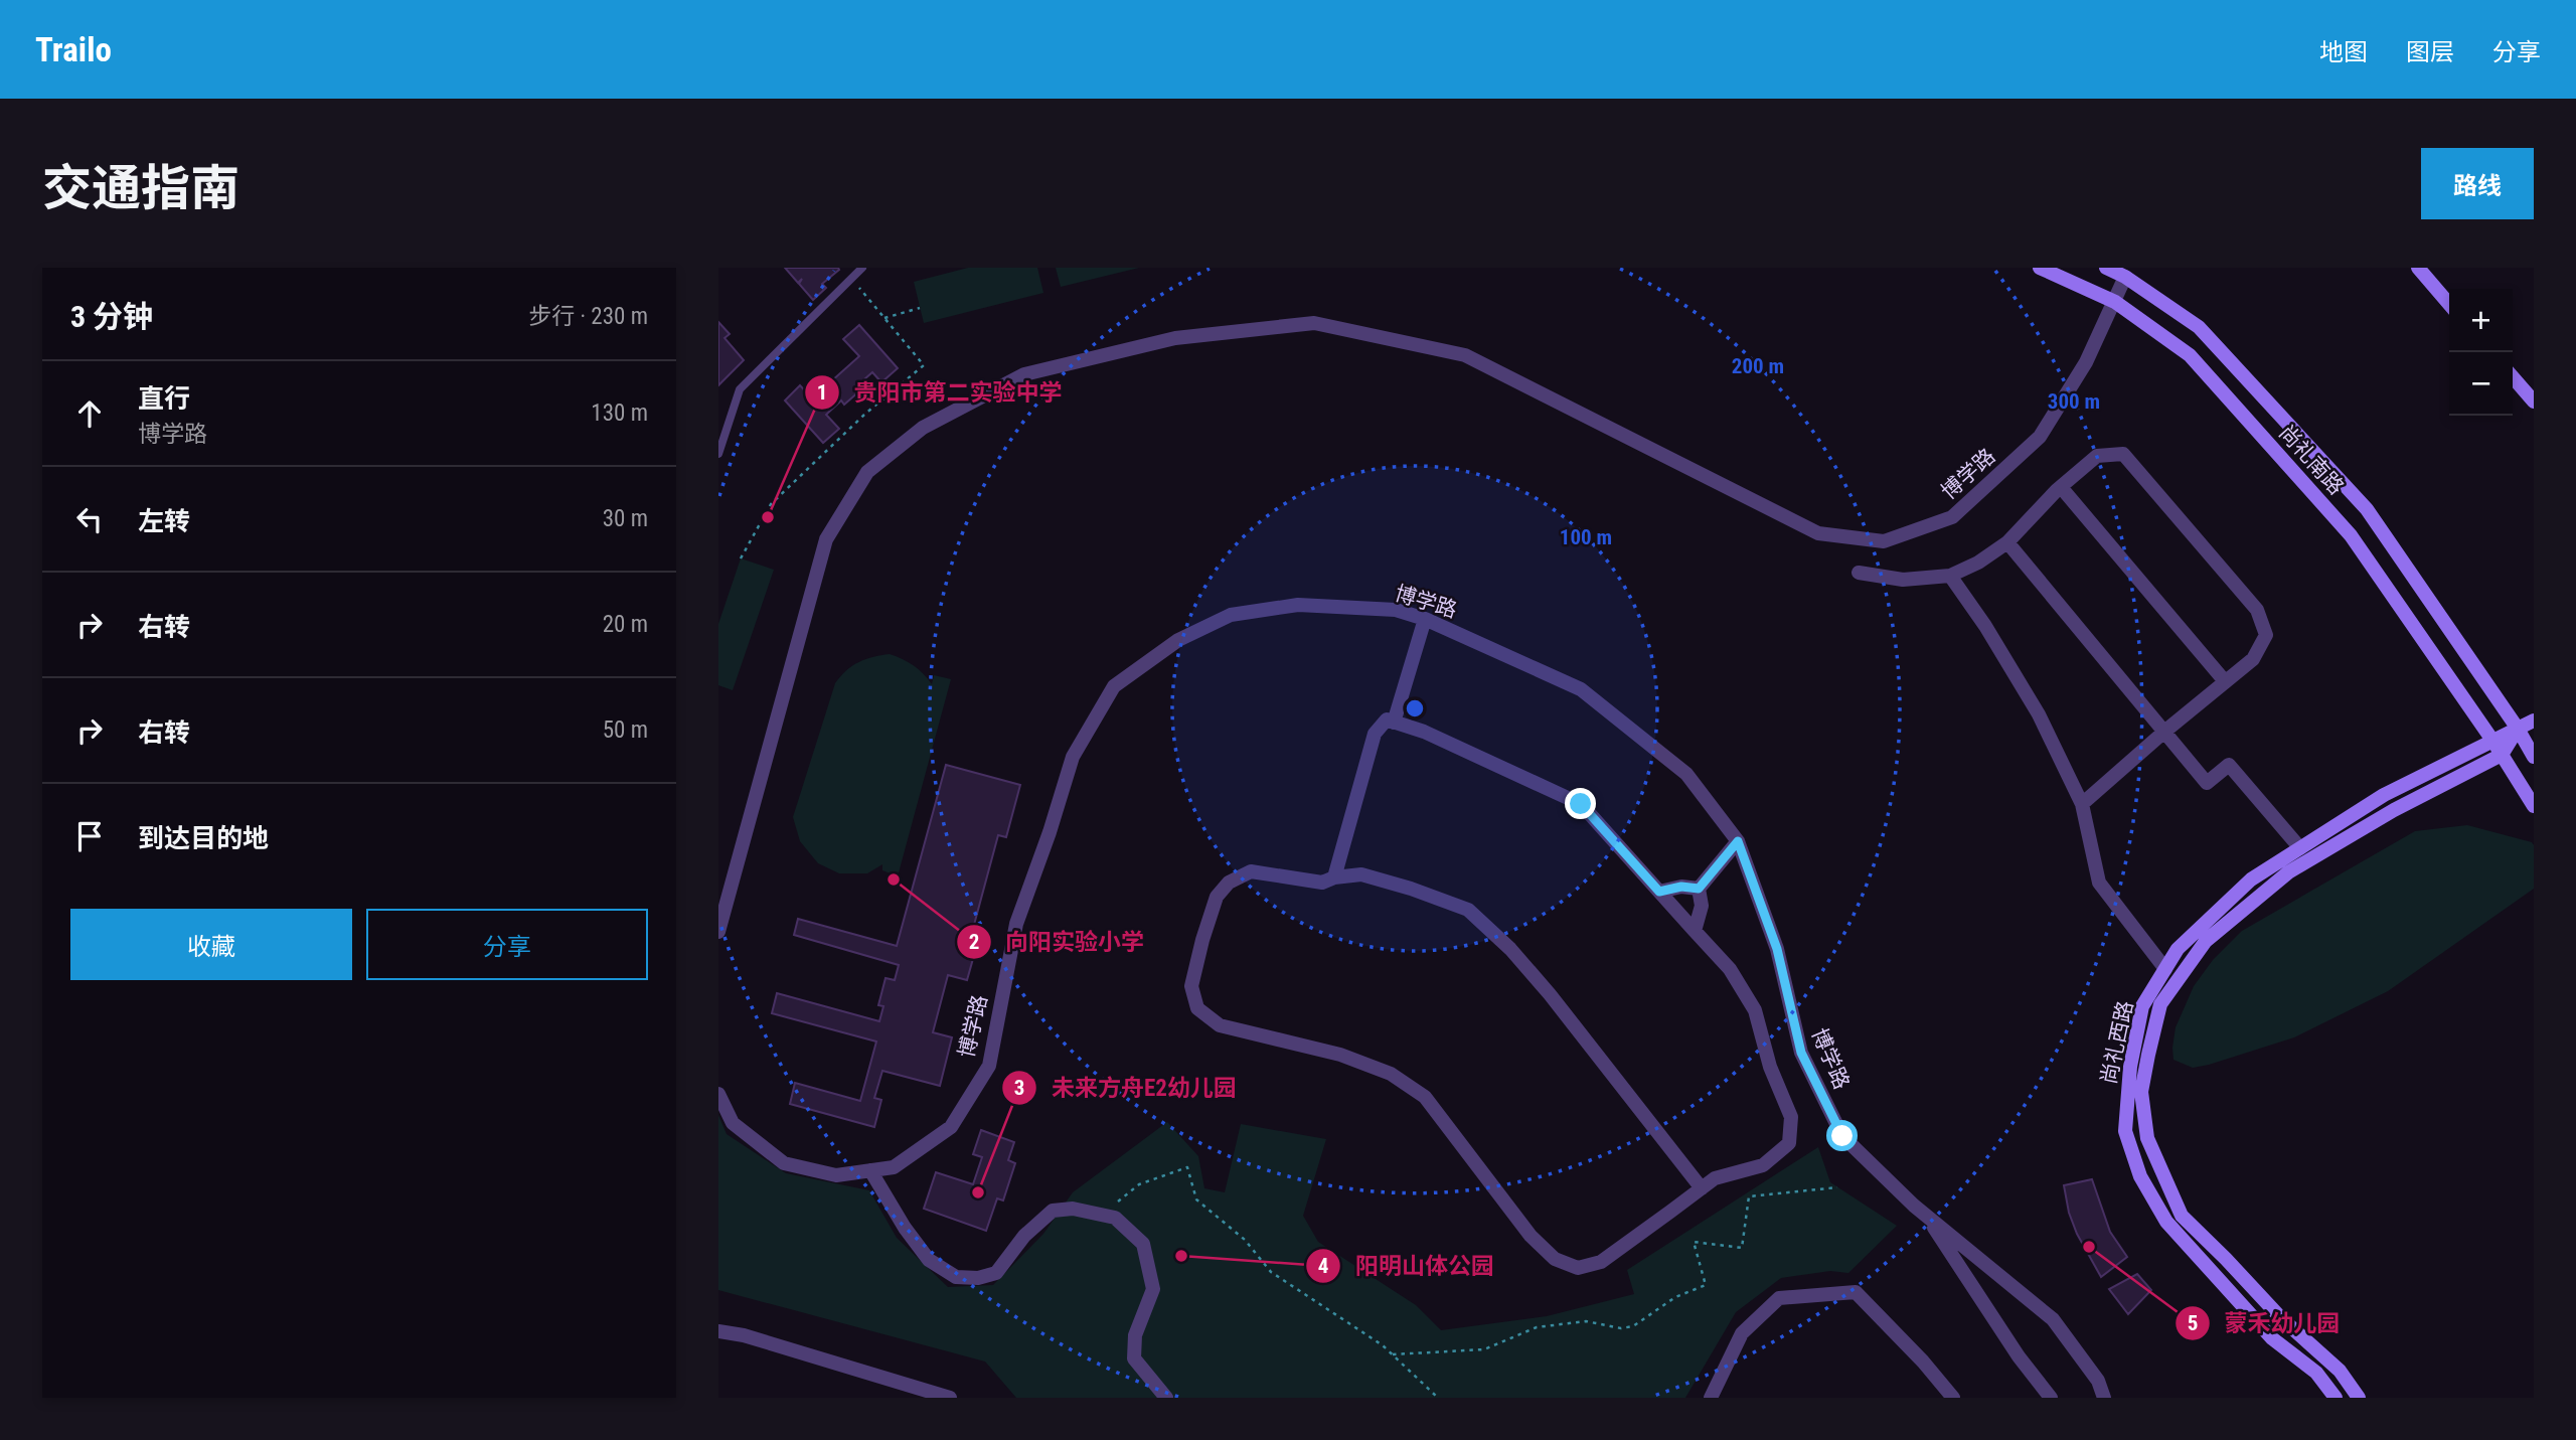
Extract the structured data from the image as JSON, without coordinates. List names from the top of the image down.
{
  "streets": {
    "street": ["尚礼南路", "博学路", "尚礼西路"]
  },
  "crossings": [
    ["尚礼南路", "博学路"],
    ["尚礼南路", "尚礼西路"]
  ],
  "places": [
    "贵阳市第二实验中学",
    "向阳实验小学",
    "未来方舟E2幼儿园",
    "蒙禾幼儿园",
    "阳明山体公园"
  ],
  "page": {
    "header": "Trailo",
    "nav": ["地图", "图层", "分享"],
    "title": "交通指南",
    "buttons": [
      "路线",
      ["收藏", "分享"]
    ],
    "heading": ["3 分钟", "步行 · 230 m"],
    "map_buttons": ["+", "−"],
    "list": [
      ["直行", "博学路", "130 m"],
      ["左转", "30 m"],
      ["右转", "20 m"],
      ["右转", "50 m"],
      "到达目的地"
    ]
  },
  "rings": ["200 m", "300 m", "100 m"]
}
